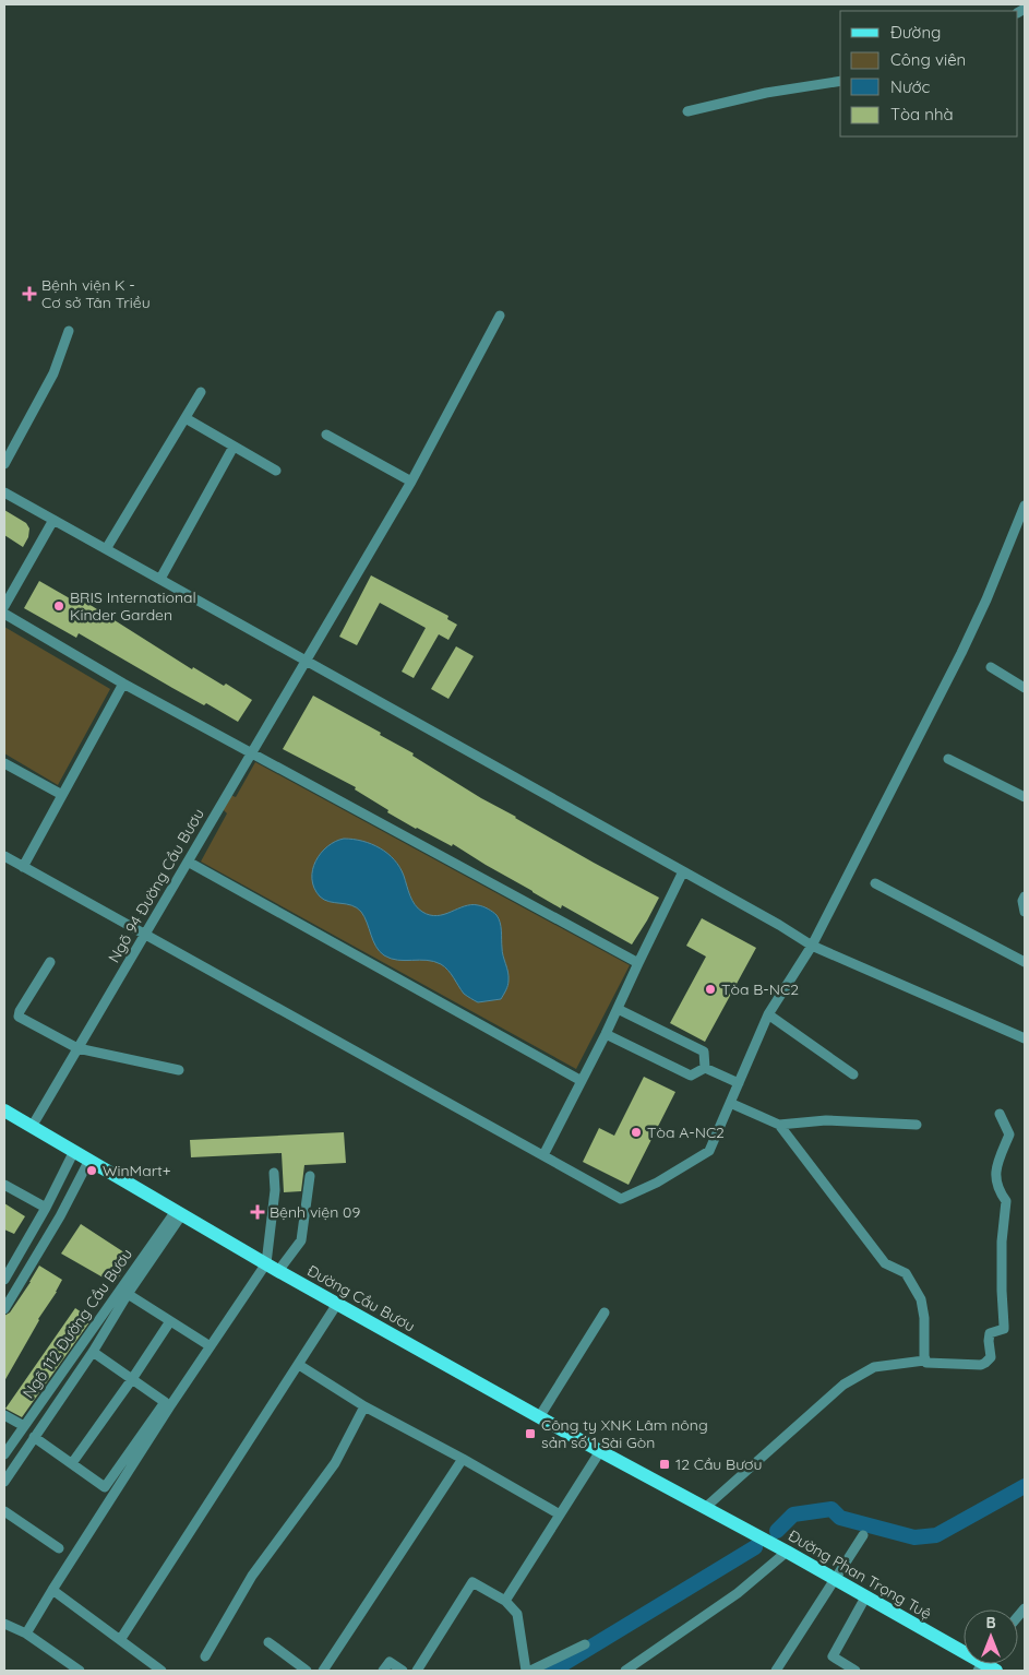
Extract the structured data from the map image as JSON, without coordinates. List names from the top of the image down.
{
  "streets": {
    "main road": ["Đường Cầu Bươu", "Đường Phan Trọng Tuệ"],
    "street": ["Ngõ 94 Đường Cầu Bươu", "Ngõ 112 Đường Cầu Bươu"]
  },
  "crossings": [
    ["Ngõ 94 Đường Cầu Bươu", "Đường Cầu Bươu"],
    ["Đường Cầu Bươu", "Ngõ 112 Đường Cầu Bươu"],
    ["Đường Cầu Bươu", "Đường Phan Trọng Tuệ"]
  ],
  "places": {
    "health": ["Bệnh viện K - Cơ sở Tân Triều", "Bệnh viện 09"],
    "other": [
      "BRIS International Kinder Garden",
      "Tòa B-NC2",
      "Tòa A-NC2",
      "WinMart+"
    ],
    "transit": ["Công ty XNK Lâm nông sản số 1 Sài Gòn", "12 Cầu Bươu"]
  },
  "legend": [
    "Đường",
    "Công viên",
    "Nước",
    "Tòa nhà"
  ],
  "north": "top"
}
